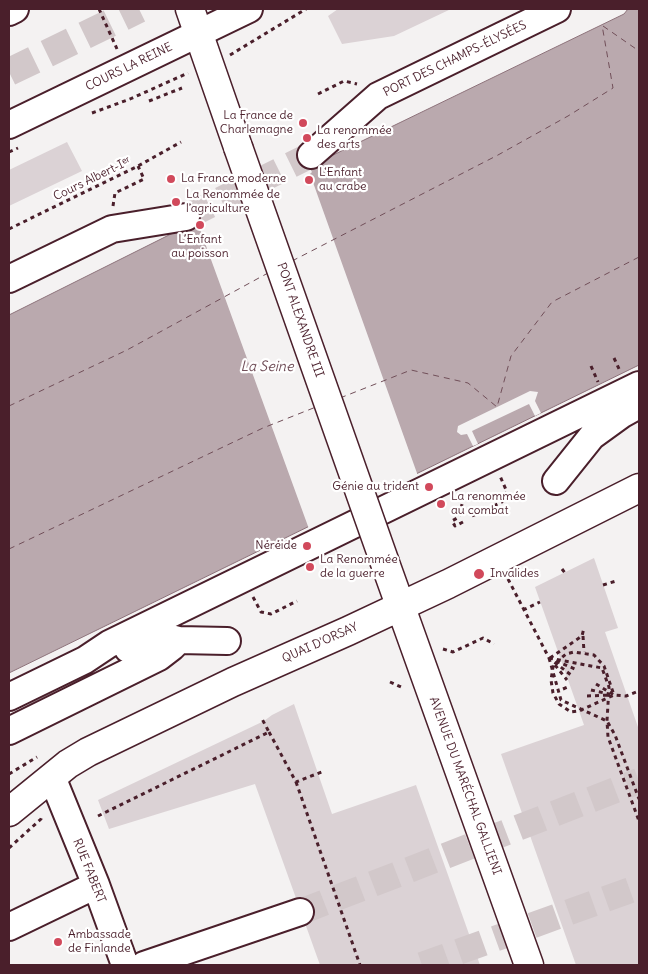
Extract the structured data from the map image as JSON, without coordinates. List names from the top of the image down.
{
  "streets": {
    "main road": ["PONT ALEXANDRE III", "QUAI D'ORSAY", "AVENUE DU MARÉCHAL GALLIENI"],
    "street": ["PORT DES CHAMPS-ÉLYSÉES", "COURS LA REINE", "RUE FABERT"],
    "path": ["Cours Albert-Iᵉʳ"]
  },
  "crossings": [
    ["COURS LA REINE", "PONT ALEXANDRE III"],
    ["PONT ALEXANDRE III", "QUAI D'ORSAY"],
    ["PONT ALEXANDRE III", "AVENUE DU MARÉCHAL GALLIENI"],
    ["QUAI D'ORSAY", "AVENUE DU MARÉCHAL GALLIENI"],
    ["QUAI D'ORSAY", "RUE FABERT"]
  ],
  "water": ["La Seine"],
  "places": [
    "La France de Charlemagne",
    "La renommée des arts",
    "La France moderne",
    "L'Enfant au crabe",
    "La Renommée de l'agriculture",
    "L’Enfant au poisson",
    "Génie au trident",
    "La renommée au combat",
    "Néréide",
    "La Renommée de la guerre",
    "Invalides",
    "Ambassade de Finlande"
  ]
}
